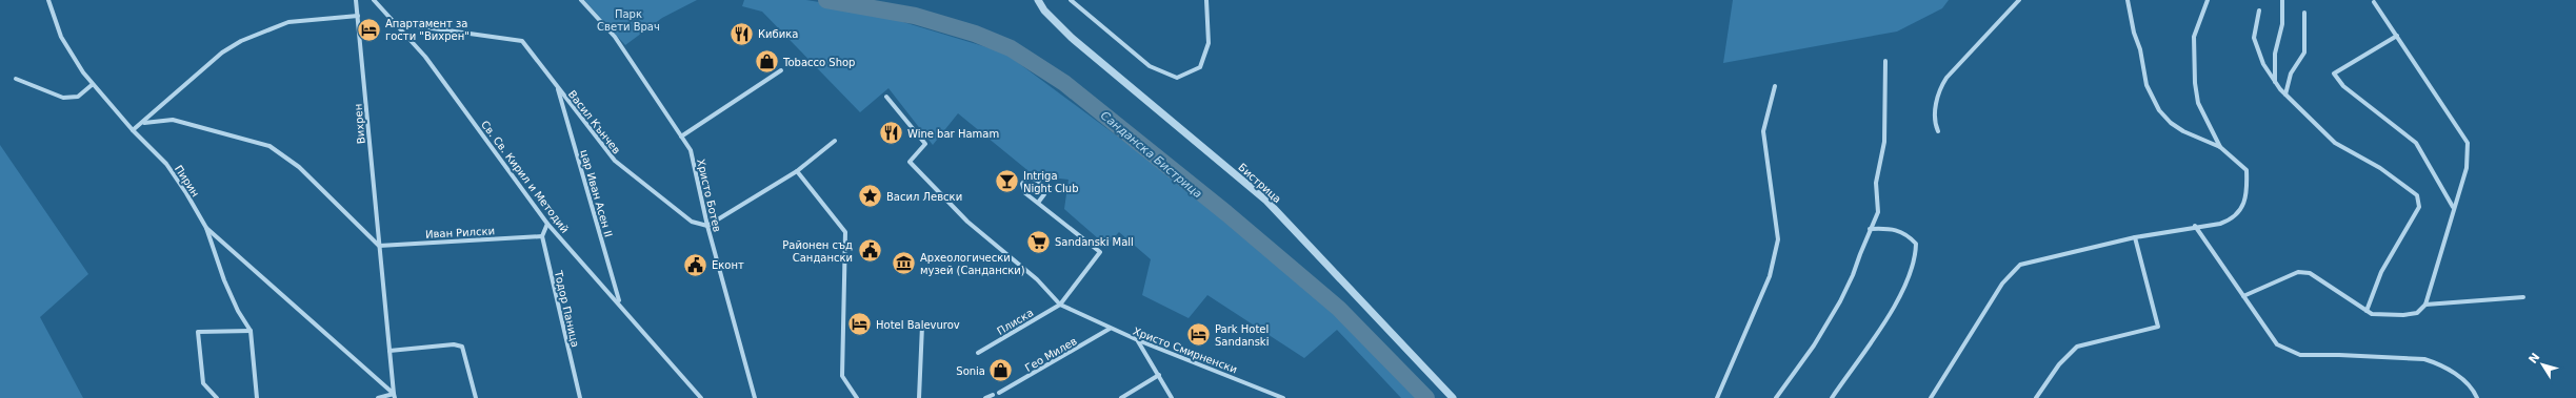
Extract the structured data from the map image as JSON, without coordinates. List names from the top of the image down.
{
  "streets": {
    "street": [
      "Васил Кънчев",
      "Вихрен",
      "Св. Св. Кирил и Методий",
      "Пирин",
      "Бистрица",
      "цар Иван Асен II",
      "Христо Ботев",
      "Иван Рилски",
      "Тодор Паница",
      "Плиска",
      "Христо Смирненски",
      "Гео Милев"
    ]
  },
  "crossings": [
    ["Васил Кънчев", "Св. Св. Кирил и Методий"],
    ["Васил Кънчев", "цар Иван Асен II"],
    ["Васил Кънчев", "Христо Ботев"],
    ["Вихрен", "Иван Рилски"],
    ["Св. Св. Кирил и Методий", "цар Иван Асен II"],
    ["Иван Рилски", "Тодор Паница"],
    ["Плиска", "Христо Смирненски"],
    ["Христо Смирненски", "Гео Милев"]
  ],
  "water": ["Санданска Бистрица"],
  "parks": ["Парк Свети Врач"],
  "places": {
    "hotel": ["Апартамент за гости \"Вихрен\"", "Hotel Balevurov", "Park Hotel Sandanski"],
    "restaurant": ["Кибика", "Wine bar Hamam"],
    "shop": ["Tobacco Shop", "Sonia"],
    "bar": ["Intriga Night Club"],
    "place": ["Васил Левски"],
    "supermarket": ["Sandanski Mall"],
    "public building": ["Районен съд Сандански", "Еконт"],
    "museum": ["Археологически музей (Сандански)"]
  },
  "north": "top left"
}
